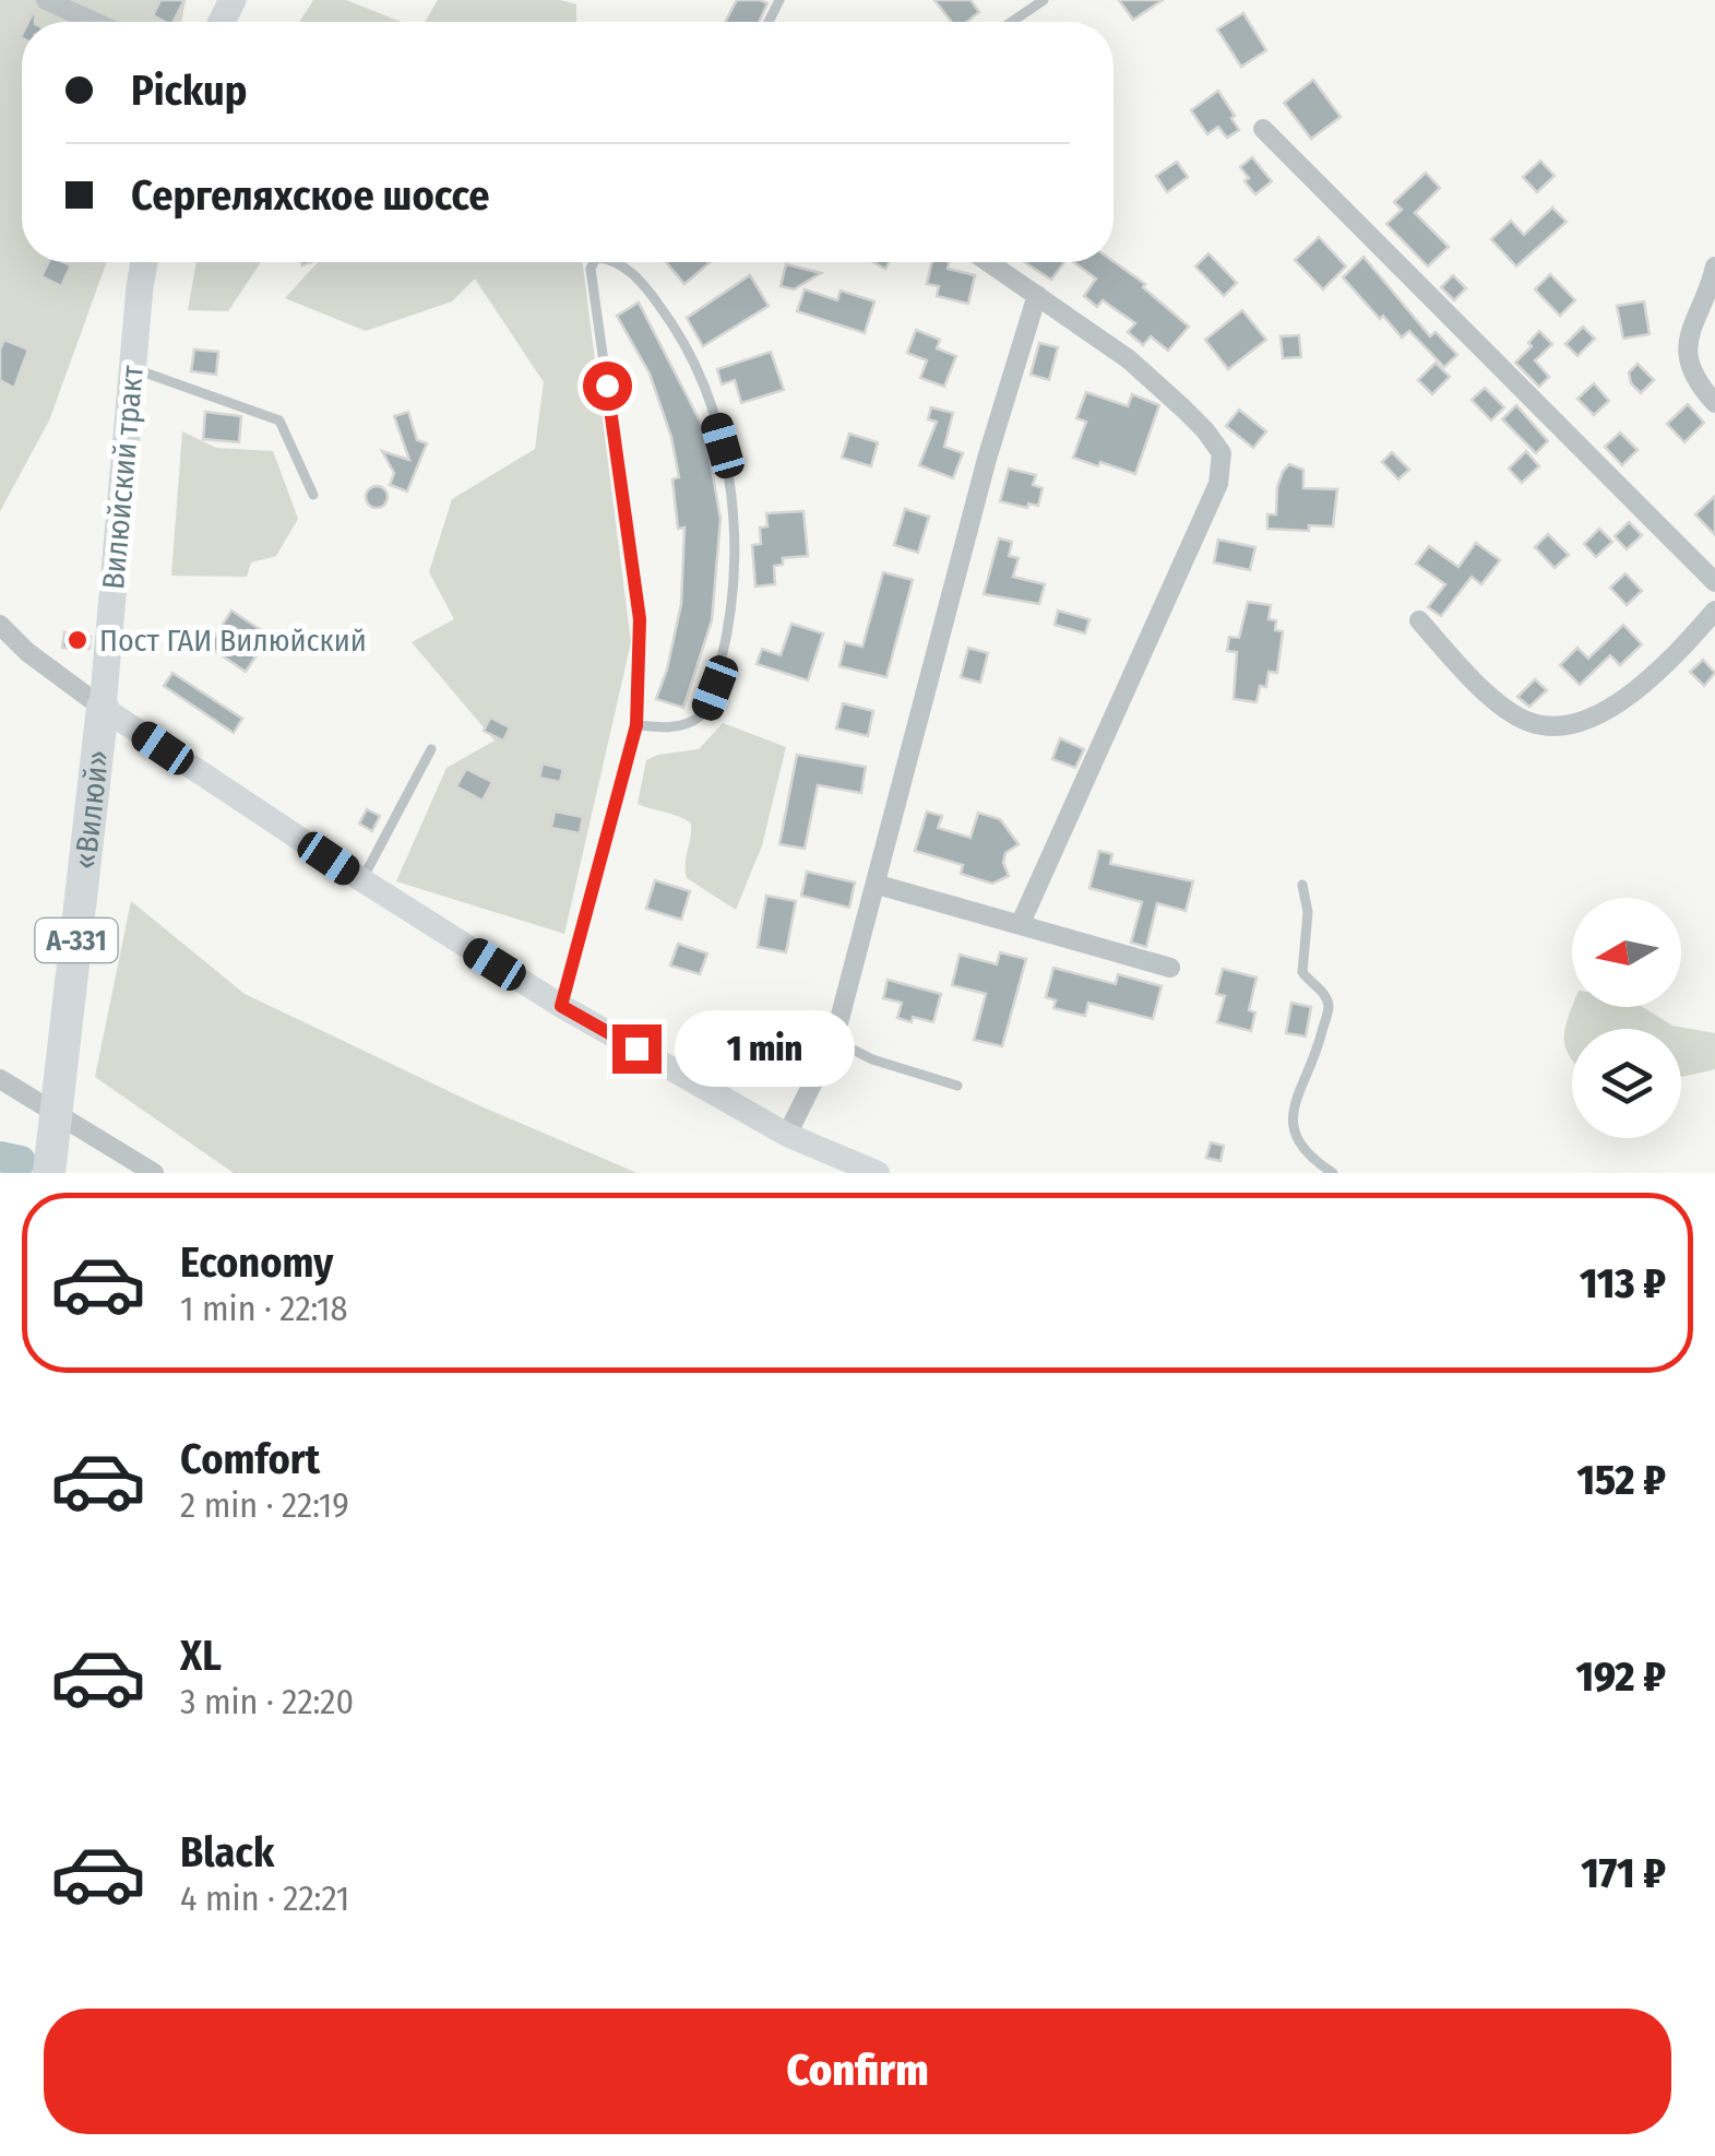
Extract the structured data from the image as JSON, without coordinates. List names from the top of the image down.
{
  "streets": {
    "highway": ["«Вилюй»", "А-331"],
    "main road": ["Вилюйский тракт"]
  },
  "crossings": [
    ["Вилюйский тракт", "«Вилюй»"]
  ],
  "places": ["Пост ГАИ Вилюйский"],
  "north": "left",
  "page": {
    "banner": ["Pickup", "Сергеляхское шоссе"],
    "bubble": "1 min",
    "list": [
      {
        "name": "Economy",
        "note": "1 min · 22:18",
        "value": "113 ₽"
      },
      {
        "name": "Comfort",
        "note": "2 min · 22:19",
        "value": "152 ₽"
      },
      {
        "name": "XL",
        "note": "3 min · 22:20",
        "value": "192 ₽"
      },
      {
        "name": "Black",
        "note": "4 min · 22:21",
        "value": "171 ₽"
      }
    ],
    "buttons": "Confirm"
  }
}
